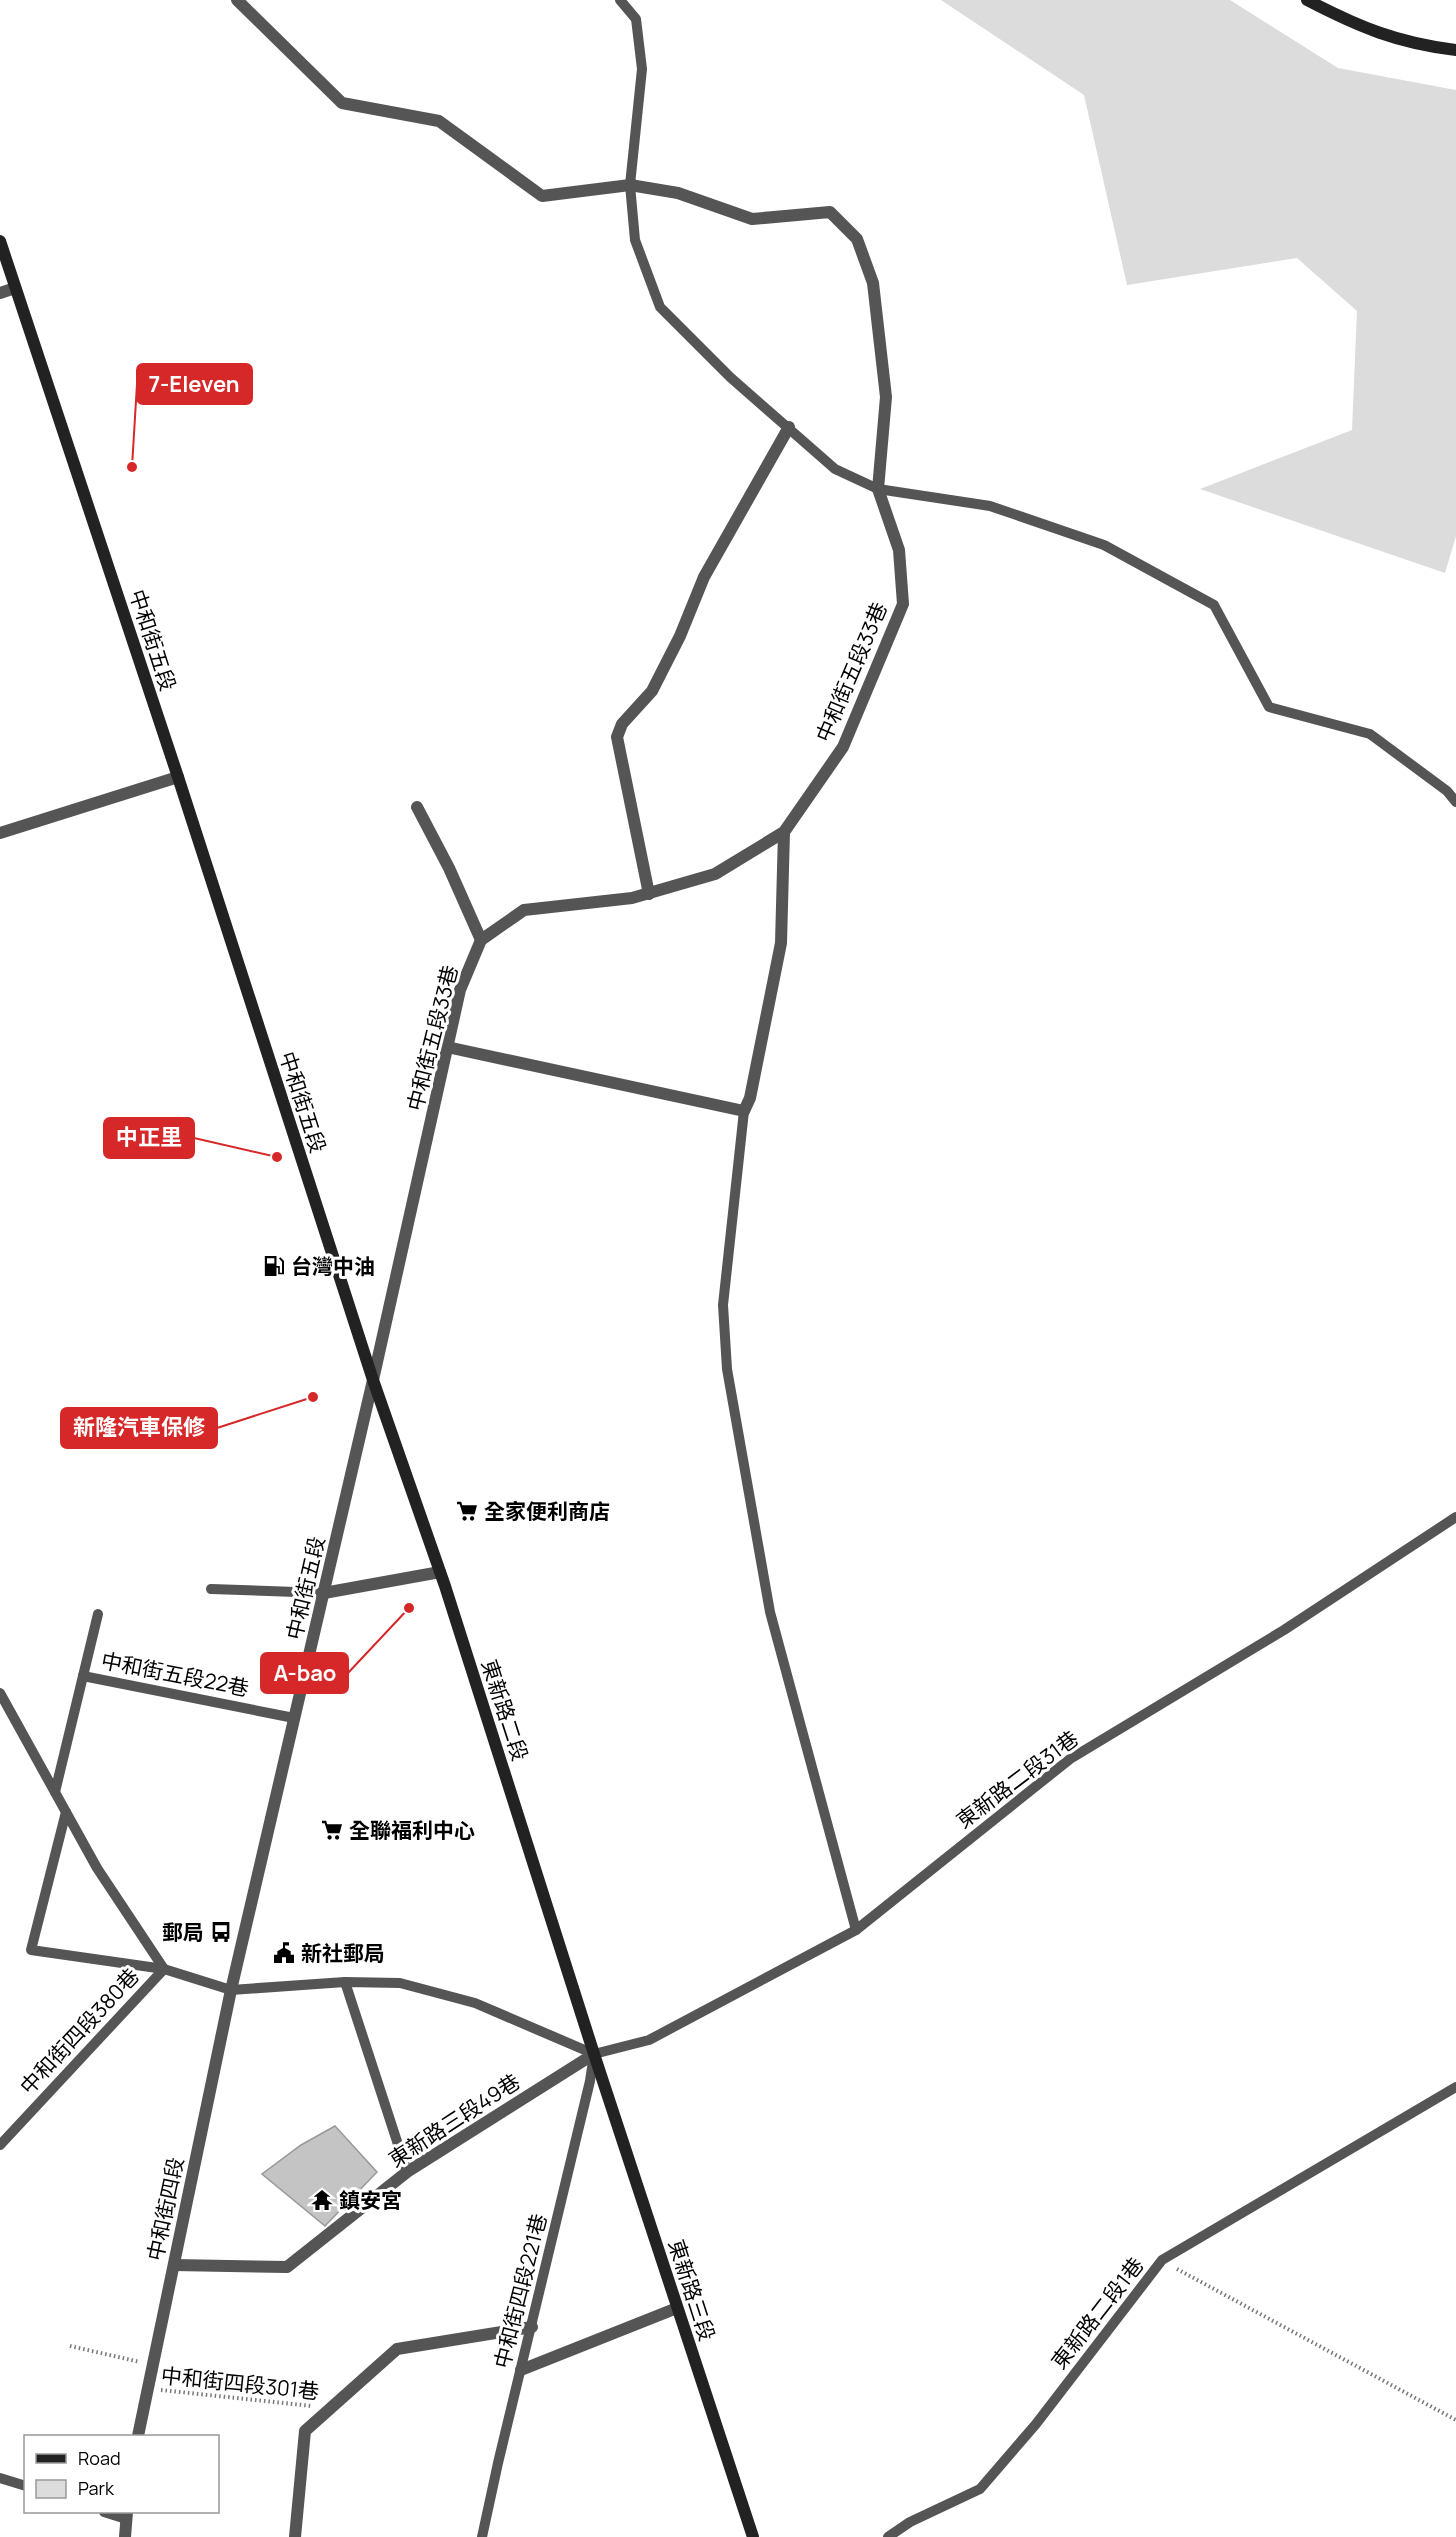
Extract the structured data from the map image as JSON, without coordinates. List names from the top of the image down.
{
  "streets": {
    "main road": ["中和街五段", "東新路二段", "東新路三段"],
    "street": ["中和街五段33巷", "東新路三段49巷", "中和街四段"],
    "lane": [
      "中和街五段22巷",
      "東新路二段31巷",
      "中和街四段380巷",
      "中和街四段221巷",
      "東新路二段1巷"
    ],
    "path": ["中和街四段301巷"]
  },
  "crossings": [
    ["中和街五段", "中和街五段33巷"],
    ["中和街五段", "中和街五段22巷"],
    ["中和街五段", "東新路二段"],
    ["中和街五段", "中和街四段380巷"],
    ["中和街五段", "中和街四段"],
    ["中和街五段33巷", "東新路二段"],
    ["東新路二段", "東新路二段31巷"],
    ["東新路二段", "東新路三段49巷"],
    ["東新路二段", "東新路三段"],
    ["東新路二段", "中和街四段221巷"],
    ["東新路二段31巷", "東新路三段49巷"],
    ["東新路二段31巷", "東新路三段"],
    ["東新路二段31巷", "中和街四段221巷"],
    ["中和街四段380巷", "中和街四段"],
    ["東新路三段49巷", "中和街四段"],
    ["東新路三段49巷", "東新路三段"],
    ["東新路三段49巷", "中和街四段221巷"],
    ["中和街四段", "中和街四段301巷"],
    ["東新路三段", "中和街四段221巷"]
  ],
  "places": {
    "other": [
      "7-Eleven",
      "中正里",
      "新隆汽車保修",
      "A-bao"
    ],
    "fuel station": ["台灣中油"],
    "supermarket": ["全家便利商店", "全聯福利中心"],
    "bus stop": ["郵局"],
    "public building": ["新社郵局"],
    "temple": ["鎮安宮"]
  },
  "legend": ["Road", "Park"]
}
